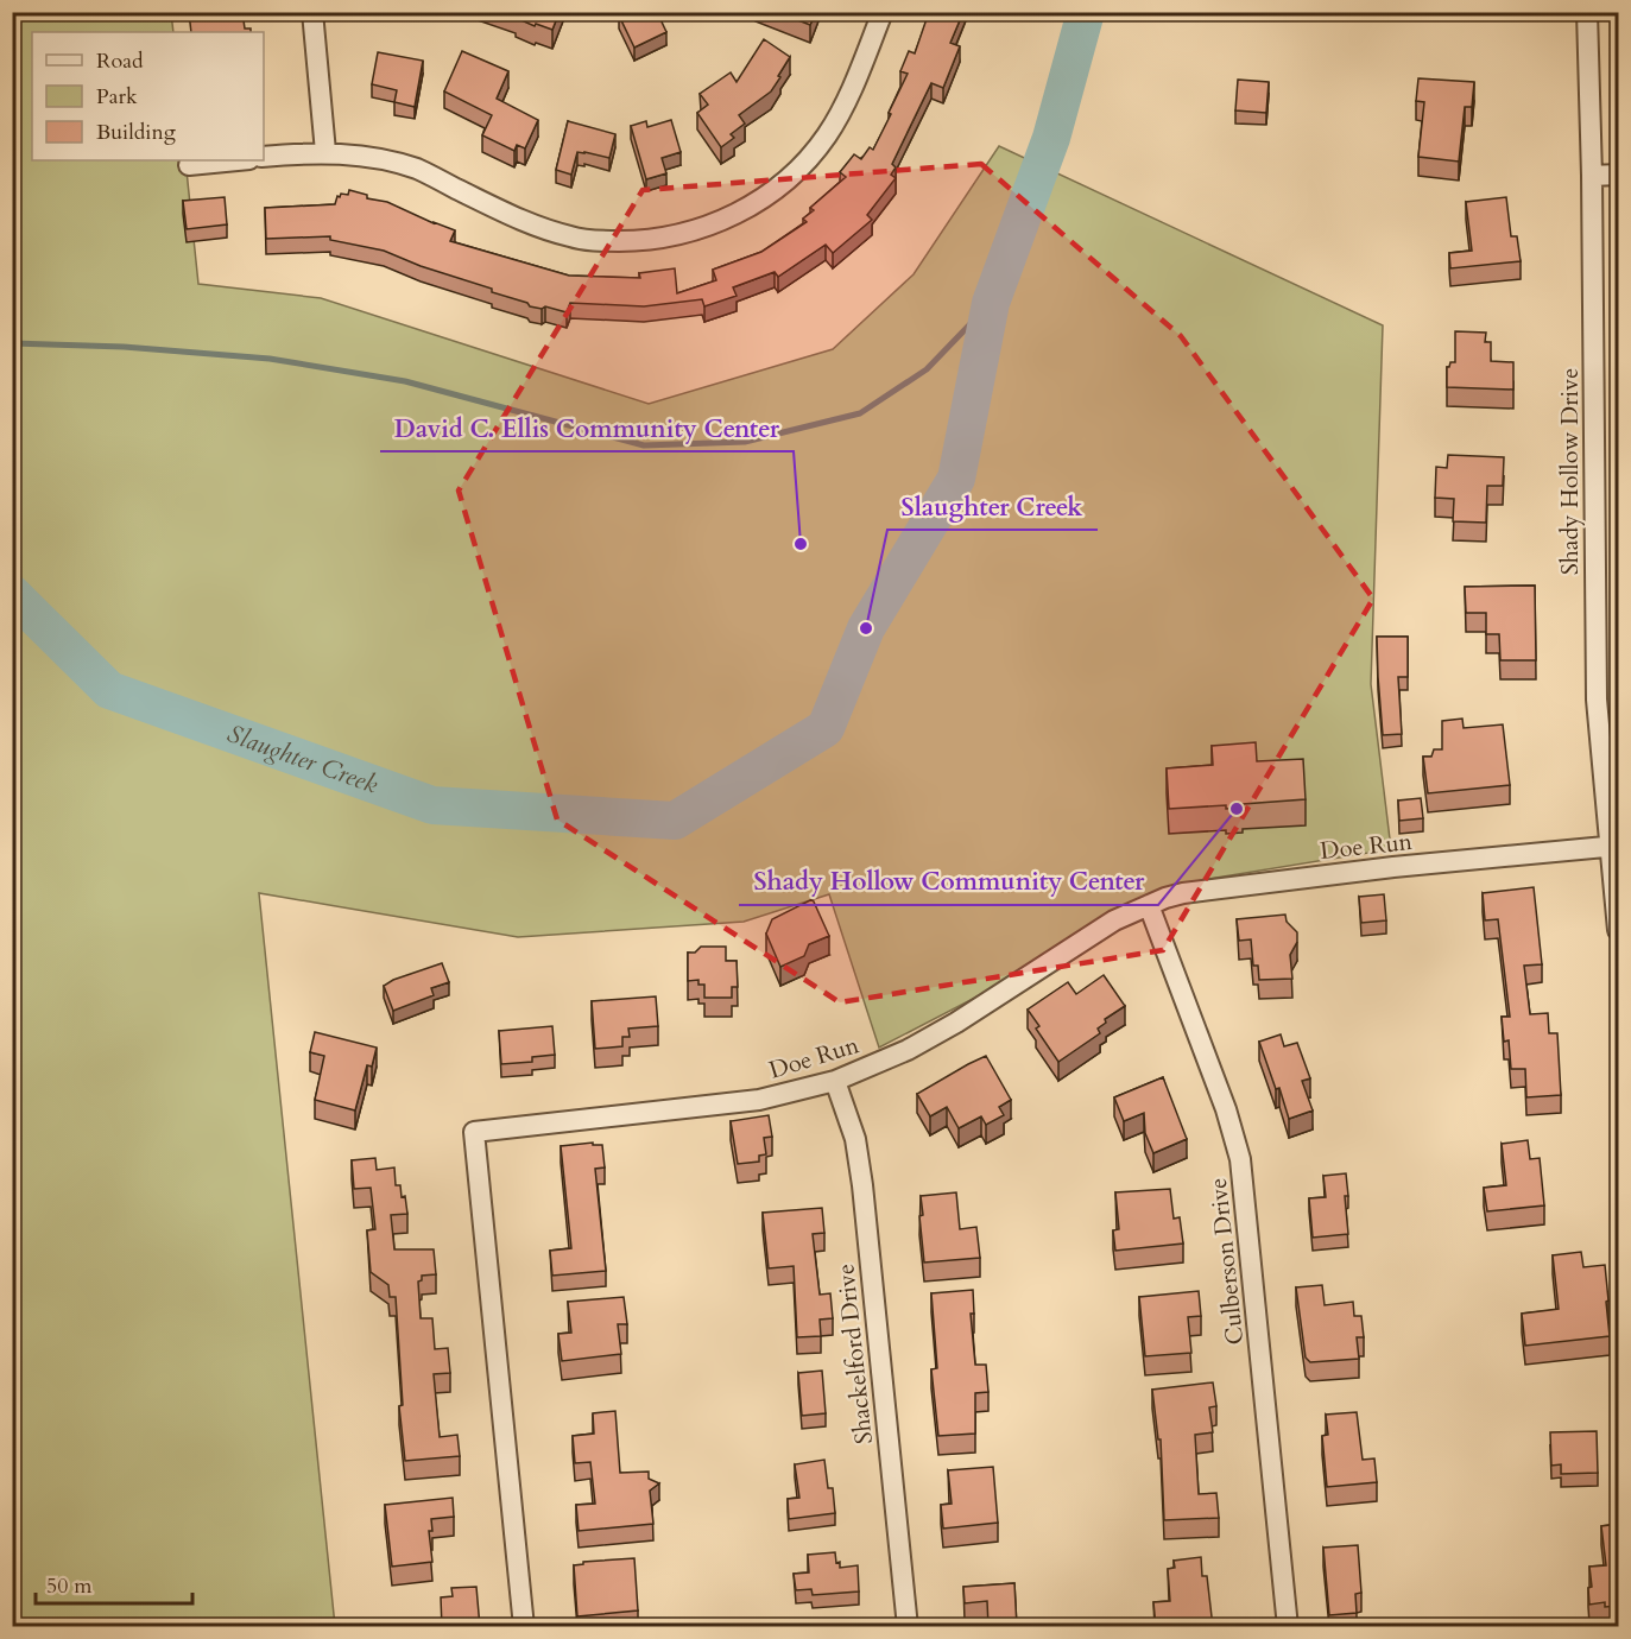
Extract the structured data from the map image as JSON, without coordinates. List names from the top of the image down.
{
  "streets": {
    "street": [
      "Shady Hollow Drive",
      "Doe Run",
      "Culberson Drive",
      "Shackelford Drive"
    ]
  },
  "crossings": [
    ["Shady Hollow Drive", "Doe Run"],
    ["Doe Run", "Culberson Drive"],
    ["Doe Run", "Shackelford Drive"]
  ],
  "water": ["Slaughter Creek"],
  "places": ["David C. Ellis Community Center", "Slaughter Creek", "Shady Hollow Community Center"],
  "legend": ["Road", "Park", "Building"],
  "scale_bar": "50 m"
}
